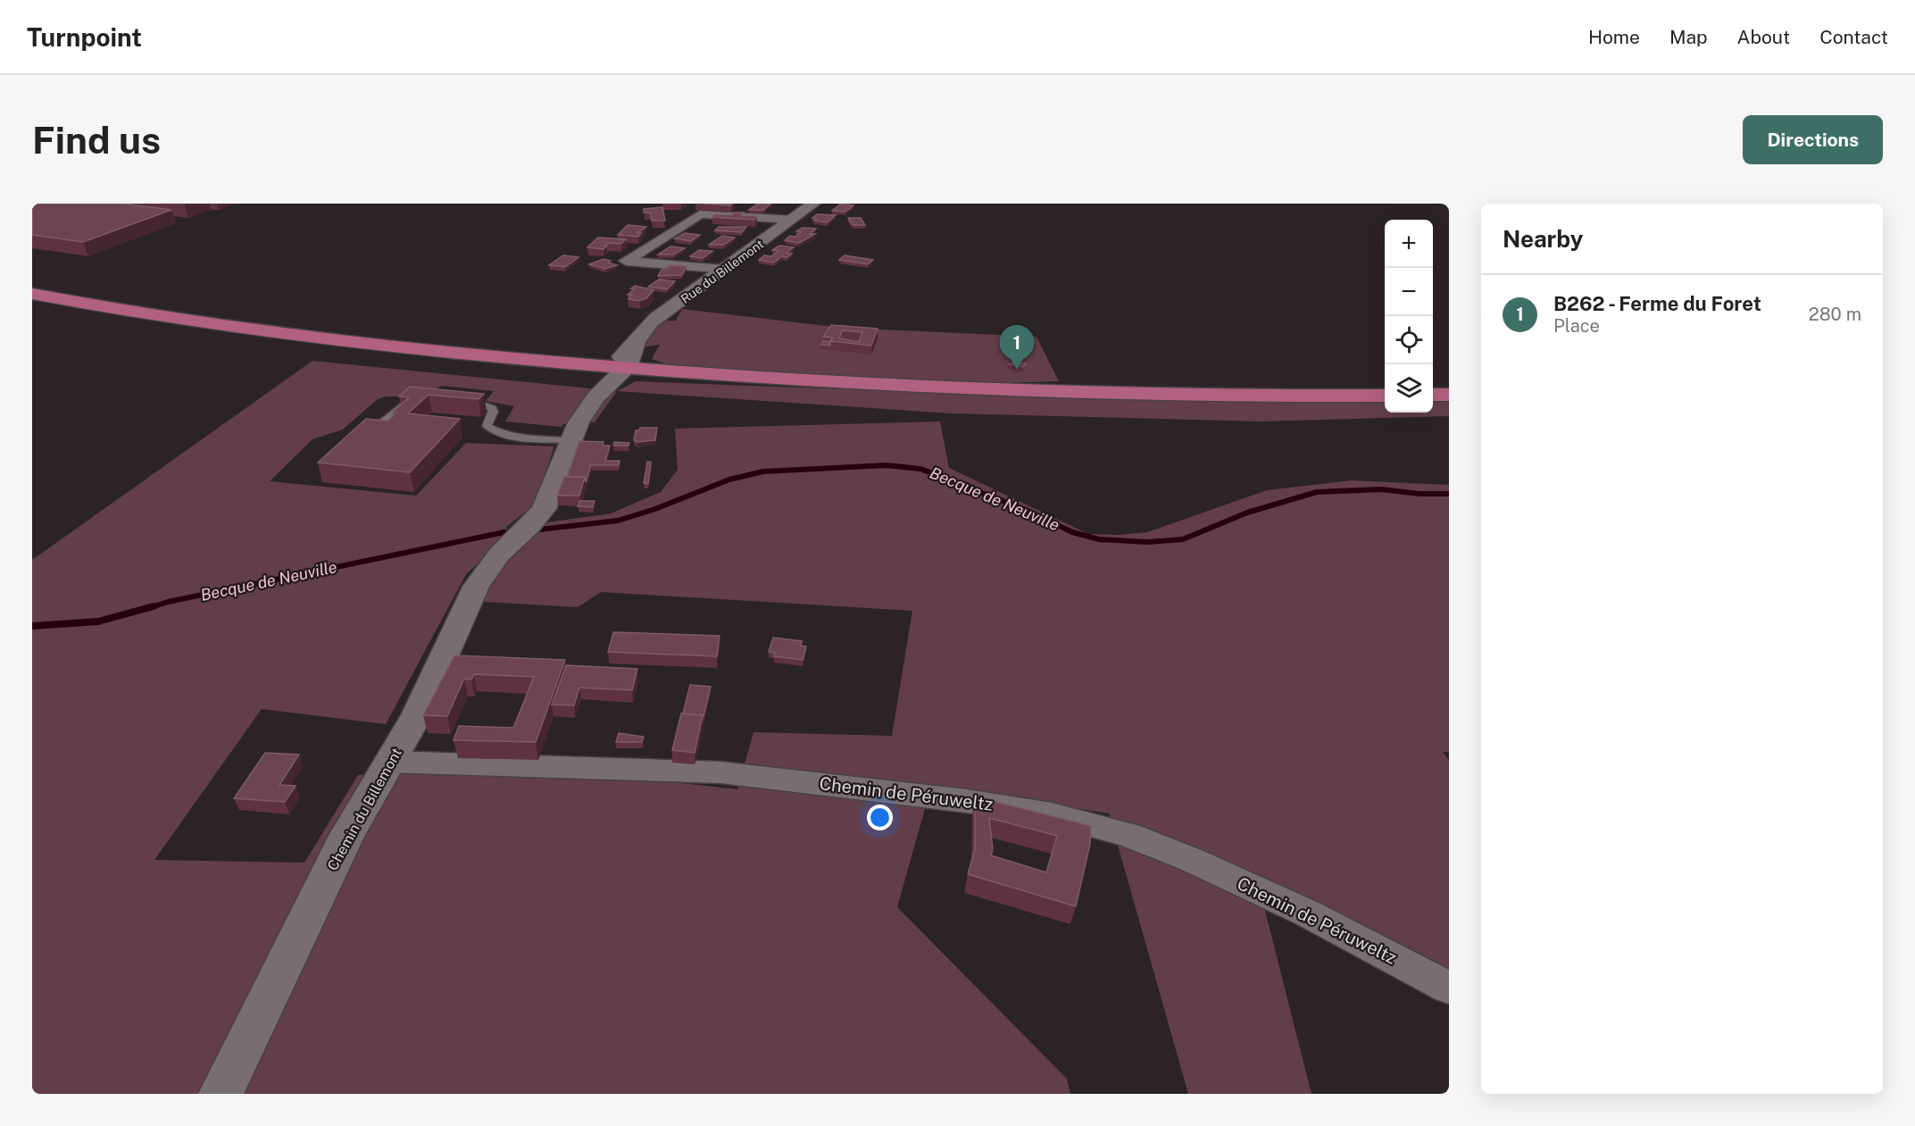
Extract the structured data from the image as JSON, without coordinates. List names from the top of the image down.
{
  "streets": {
    "street": ["Rue du Billemont", "Chemin de Péruweltz", "Chemin du Billemont"]
  },
  "crossings": [
    ["Rue du Billemont", "Chemin du Billemont"],
    ["Chemin de Péruweltz", "Chemin du Billemont"]
  ],
  "water": ["Becque de Neuville"],
  "page": {
    "header": "Turnpoint",
    "nav": [
      "Home",
      "Map",
      "About",
      "Contact"
    ],
    "buttons": "Directions",
    "title": "Find us",
    "heading": "Nearby",
    "map_buttons": ["+", "−"],
    "list": [
      {
        "mark": "1",
        "name": "B262 - Ferme du Foret",
        "note": "Place",
        "value": "280 m"
      }
    ],
    "pins": "1"
  }
}
